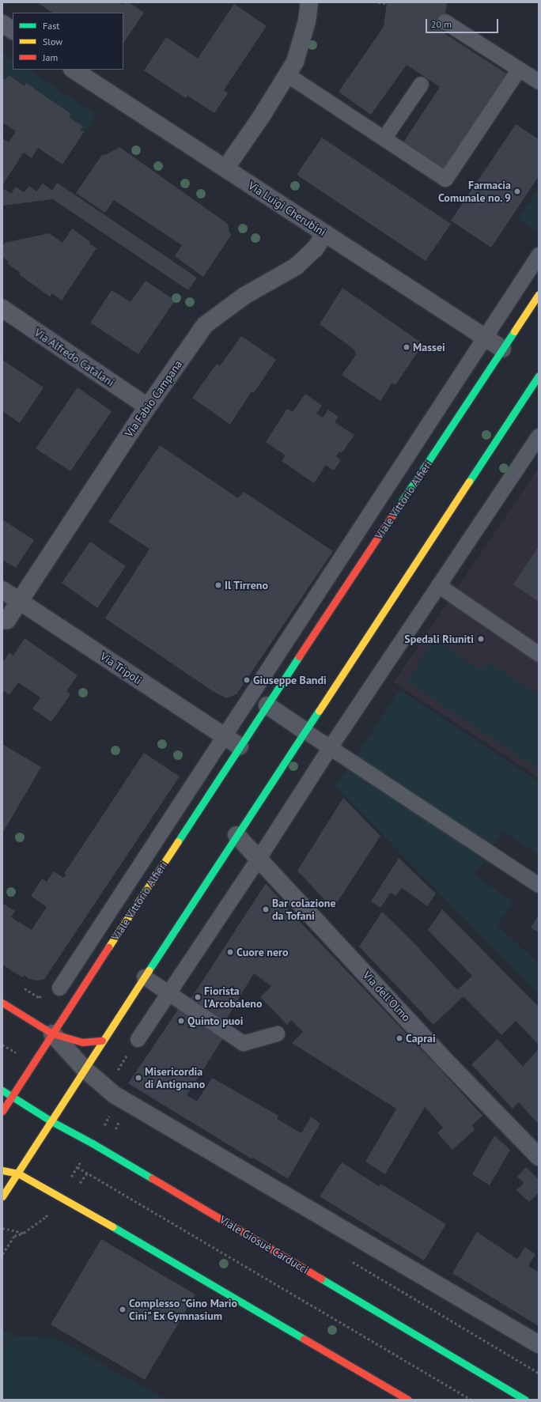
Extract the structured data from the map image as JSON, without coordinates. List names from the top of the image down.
{
  "streets": {
    "main road": ["Viale Vittorio Alfieri", "Viale Giosuè Carducci"],
    "street": [
      "Via Luigi Cherubini",
      "Via Alfredo Catalani",
      "Via Fabio Campana",
      "Via Tripoli",
      "Via dell'Olmo"
    ]
  },
  "crossings": [
    ["Via Luigi Cherubini", "Via Fabio Campana"],
    ["Via Luigi Cherubini", "Viale Vittorio Alfieri"],
    ["Via Alfredo Catalani", "Via Fabio Campana"],
    ["Via Fabio Campana", "Via Tripoli"],
    ["Viale Vittorio Alfieri", "Via Tripoli"],
    ["Viale Vittorio Alfieri", "Viale Giosuè Carducci"]
  ],
  "places": [
    "Farmacia Comunale no. 9",
    "Massei",
    "Il Tirreno",
    "Spedali Riuniti",
    "Giuseppe Bandi",
    "Bar colazione da Tofani",
    "Cuore nero",
    "Fiorista l'Arcobaleno",
    "Quinto puoi",
    "Caprai",
    "Misericordia di Antignano",
    "Complesso \"Gino Mario Cini\" Ex Gymnasium"
  ],
  "legend": ["Fast", "Slow", "Jam"],
  "scale_bar": "20 m"
}
